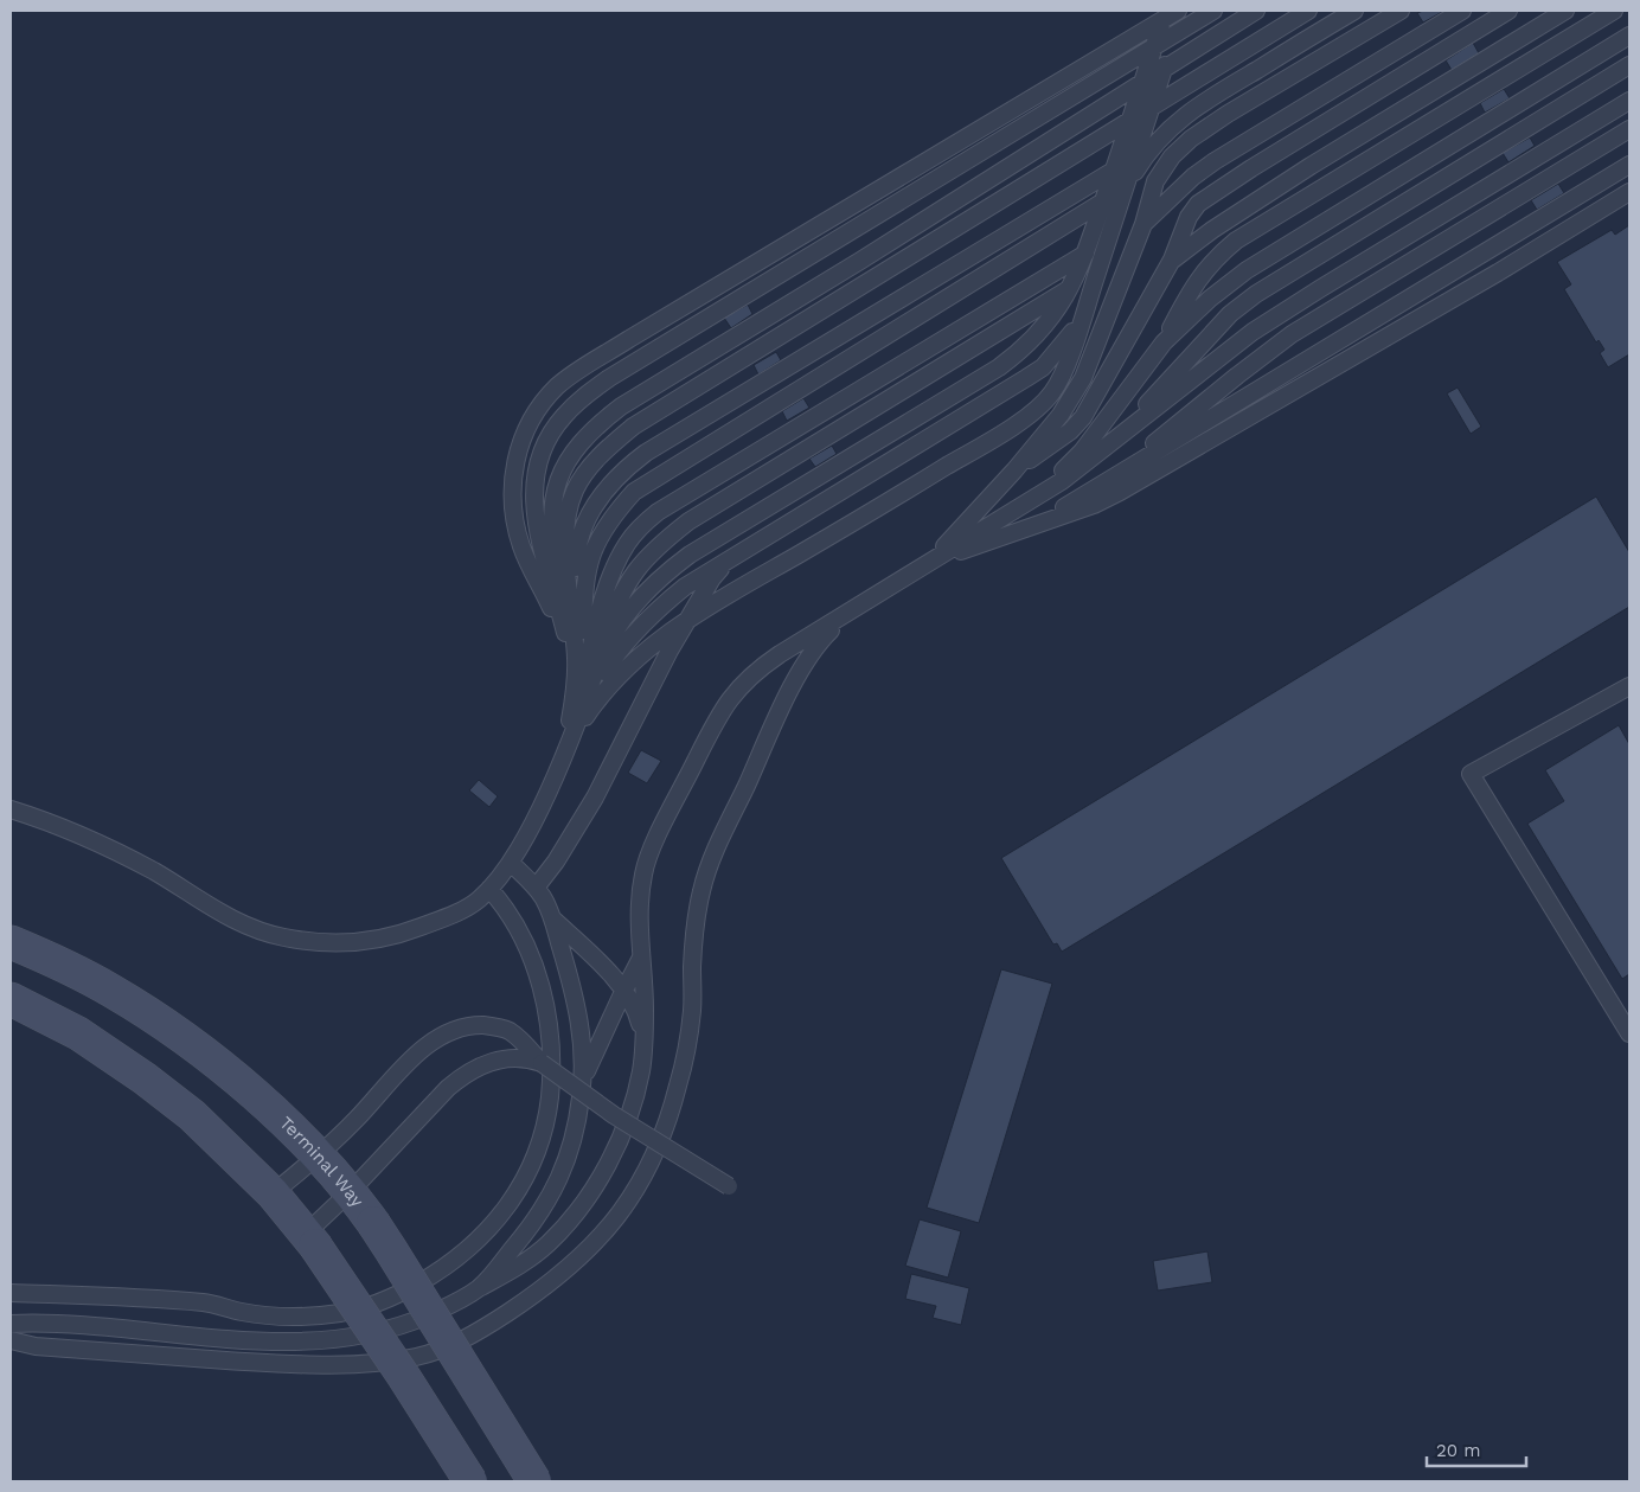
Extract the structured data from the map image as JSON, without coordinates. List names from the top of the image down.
{
  "streets": {
    "main road": ["Terminal Way"]
  },
  "scale_bar": "20 m"
}
